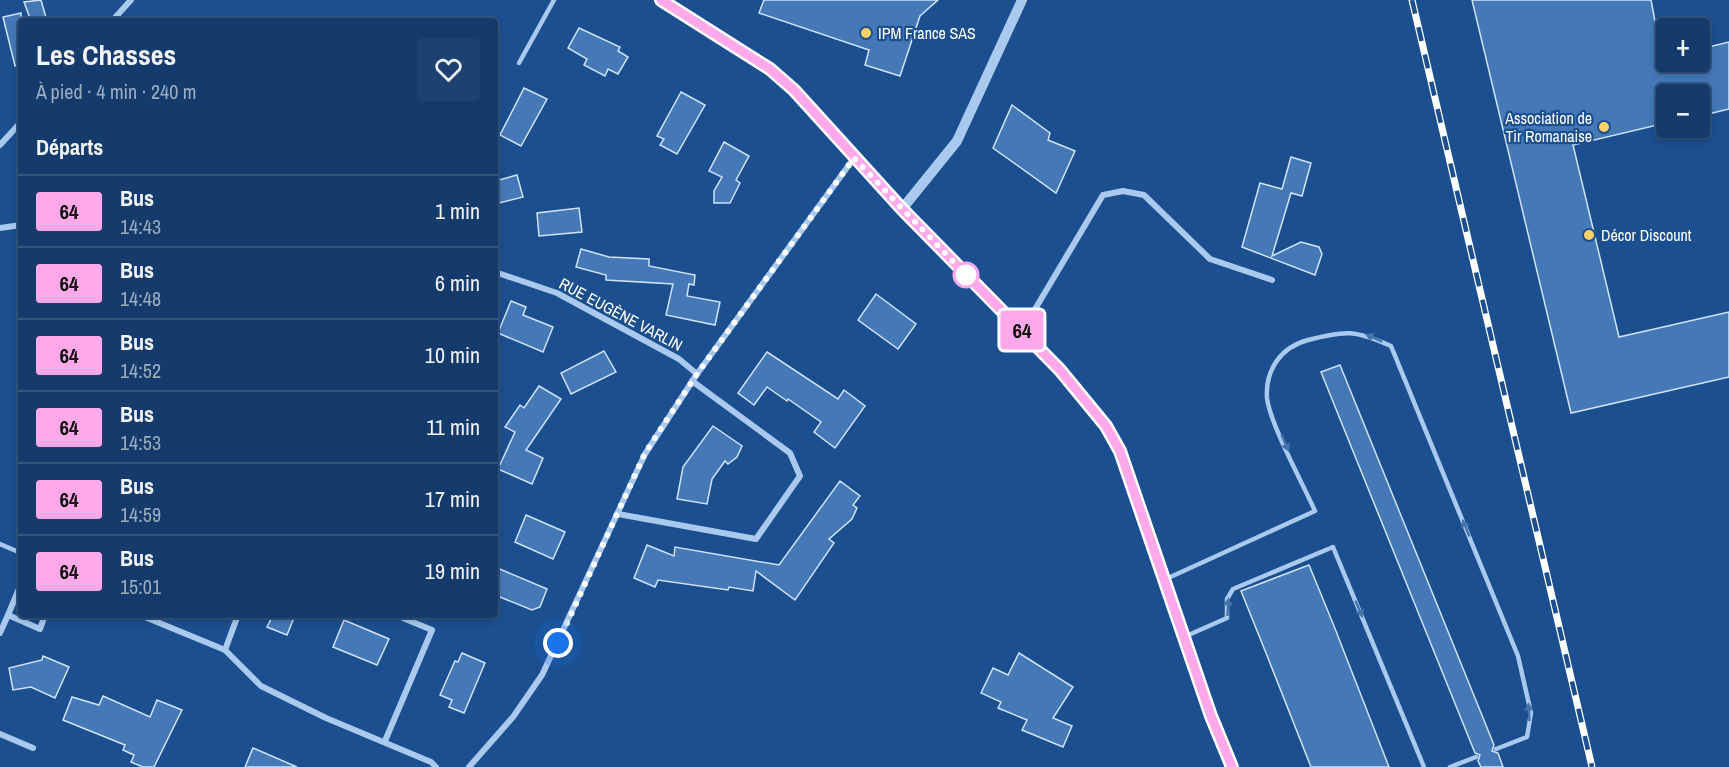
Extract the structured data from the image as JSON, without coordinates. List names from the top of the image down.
{
  "streets": {
    "street": ["RUE EUGÈNE VARLIN"]
  },
  "places": ["IPM France SAS", "Association de Tir Romanaise", "Décor Discount"],
  "lines": ["bus line 64"],
  "page": {
    "on_map": "64",
    "map_buttons": ["+", "−"],
    "heading": [
      ["Les Chasses", "À pied · 4 min · 240 m"],
      "Départs"
    ],
    "list": [
      {
        "mark": "64",
        "name": "Bus",
        "note": "14:43",
        "value": "1 min"
      },
      {
        "mark": "64",
        "name": "Bus",
        "note": "14:48",
        "value": "6 min"
      },
      {
        "mark": "64",
        "name": "Bus",
        "note": "14:52",
        "value": "10 min"
      },
      {
        "mark": "64",
        "name": "Bus",
        "note": "14:53",
        "value": "11 min"
      },
      {
        "mark": "64",
        "name": "Bus",
        "note": "14:59",
        "value": "17 min"
      },
      {
        "mark": "64",
        "name": "Bus",
        "note": "15:01",
        "value": "19 min"
      }
    ]
  }
}
